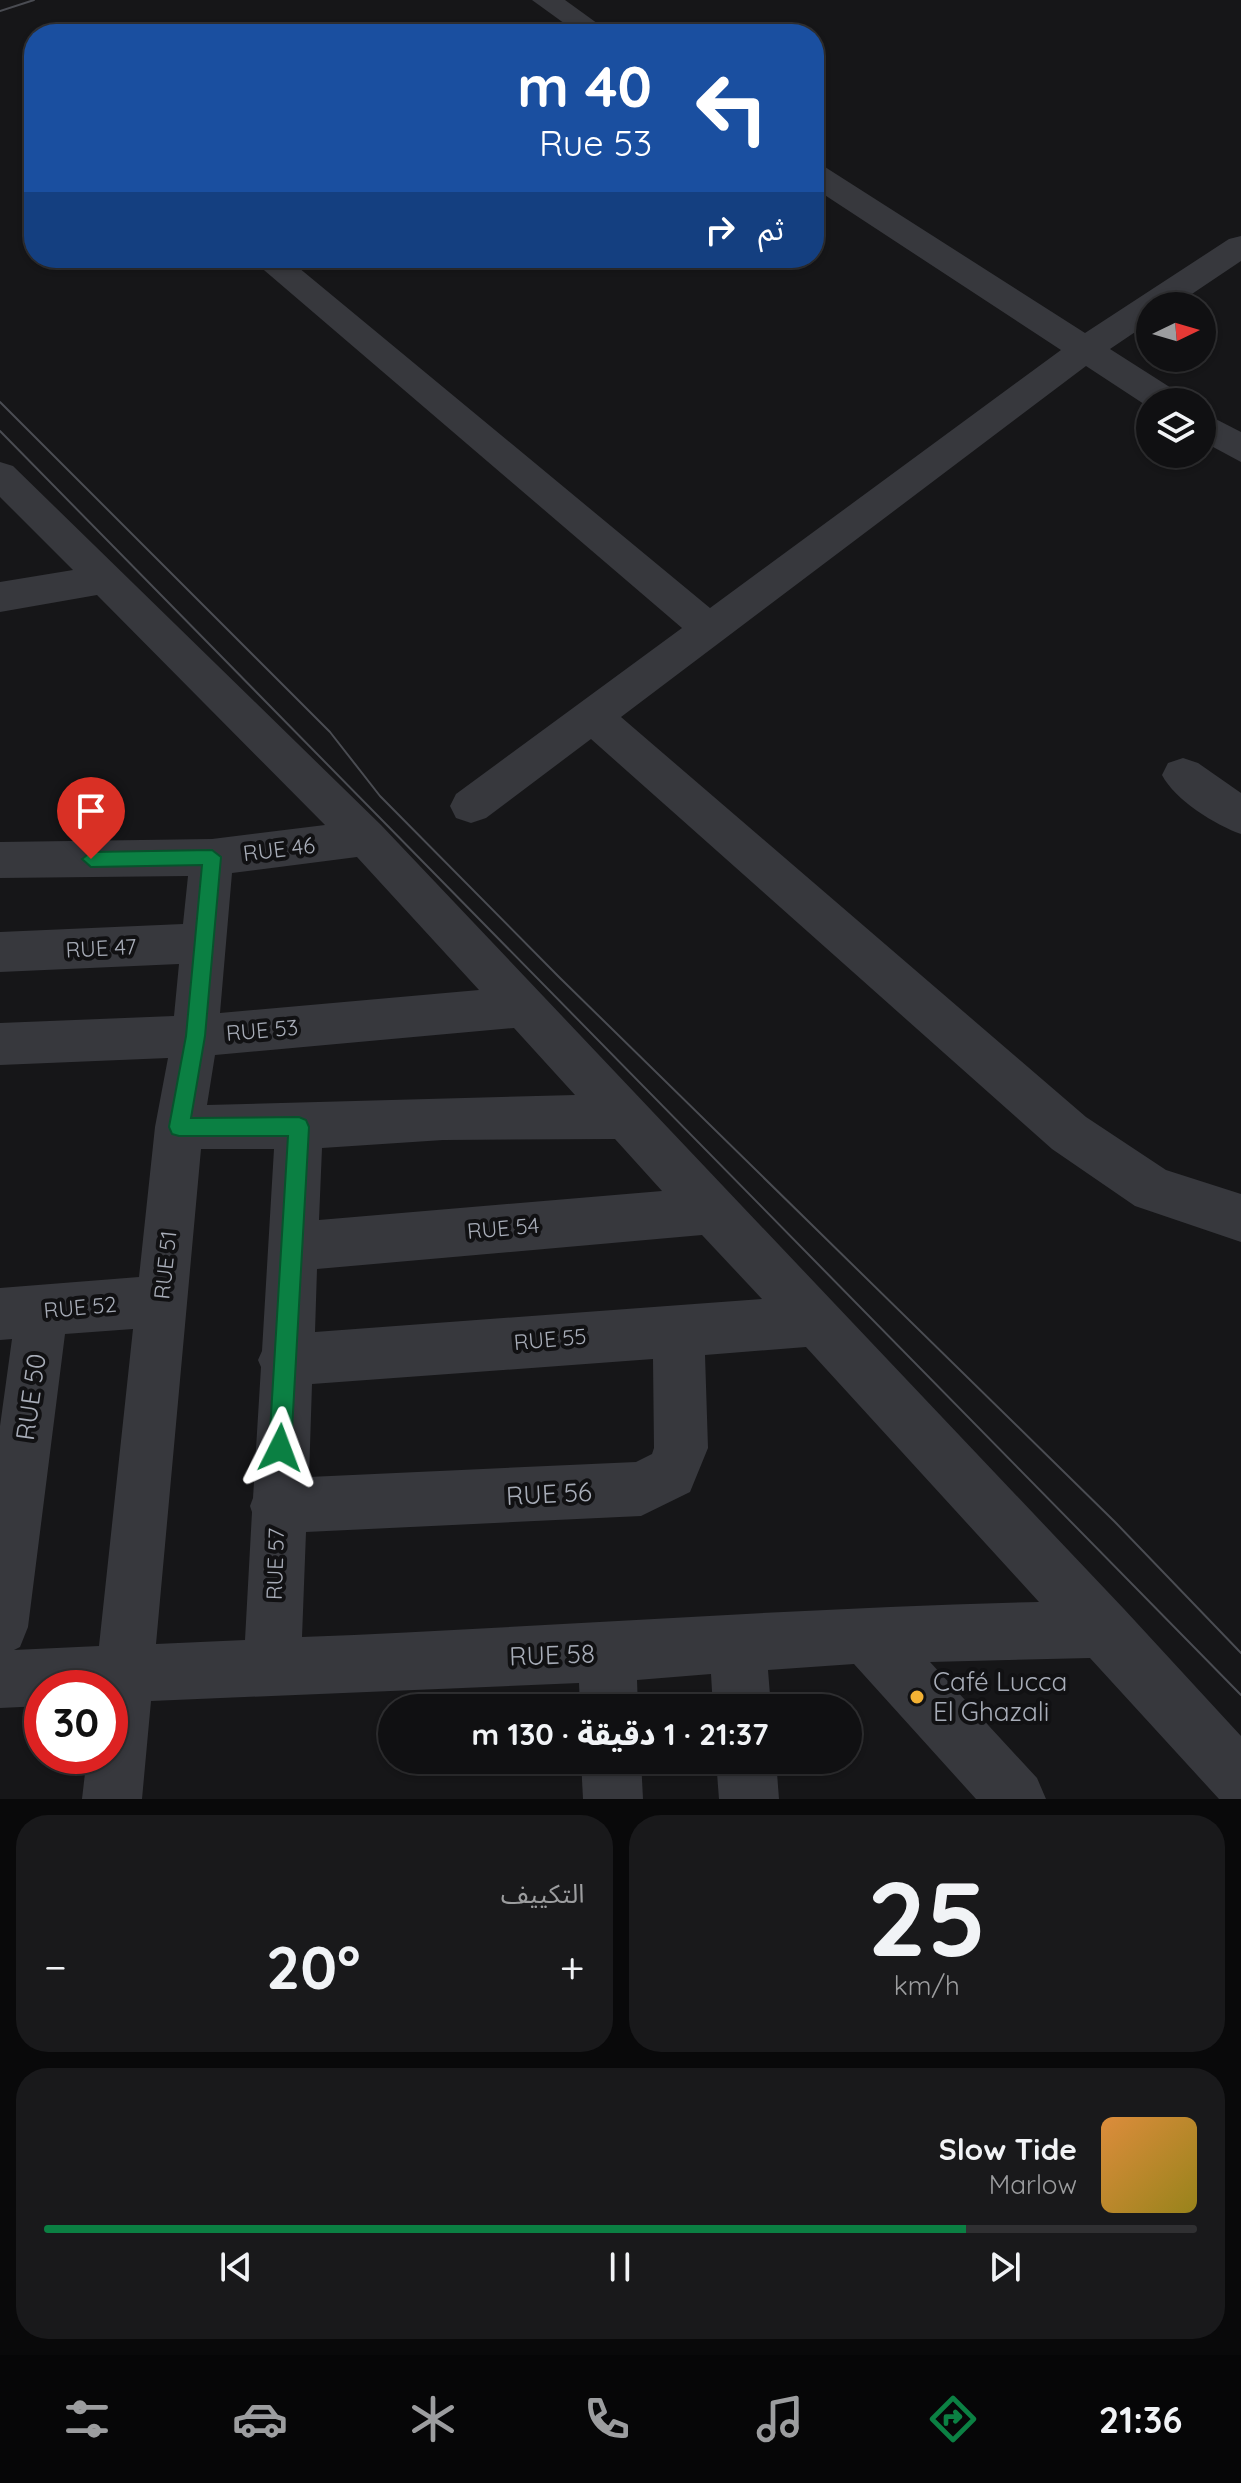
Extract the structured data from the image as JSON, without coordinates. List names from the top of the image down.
{
  "streets": {
    "street": [
      "RUE 46",
      "RUE 47",
      "RUE 53",
      "RUE 54",
      "RUE 51",
      "RUE 52",
      "RUE 55",
      "RUE 50",
      "RUE 56",
      "RUE 57",
      "RUE 58"
    ]
  },
  "crossings": [
    ["RUE 46", "RUE 51"],
    ["RUE 47", "RUE 51"],
    ["RUE 53", "RUE 51"],
    ["RUE 54", "RUE 57"],
    ["RUE 51", "RUE 52"],
    ["RUE 52", "RUE 50"],
    ["RUE 55", "RUE 56"],
    ["RUE 55", "RUE 57"],
    ["RUE 56", "RUE 57"],
    ["RUE 57", "RUE 58"]
  ],
  "places": ["Café Lucca El Ghazali"],
  "north": "right",
  "page": {
    "turn": ["40 m", "Rue 53"],
    "then": "ثم",
    "limit": "30",
    "trip": "21:37 · 1 دقيقة · 130 m",
    "tile": [
      ["25", "km/h"],
      "التكييف"
    ],
    "heat": ["−", "20°", "+"],
    "song": ["Slow Tide", "Marlow"],
    "tabs": "21:36"
  }
}
